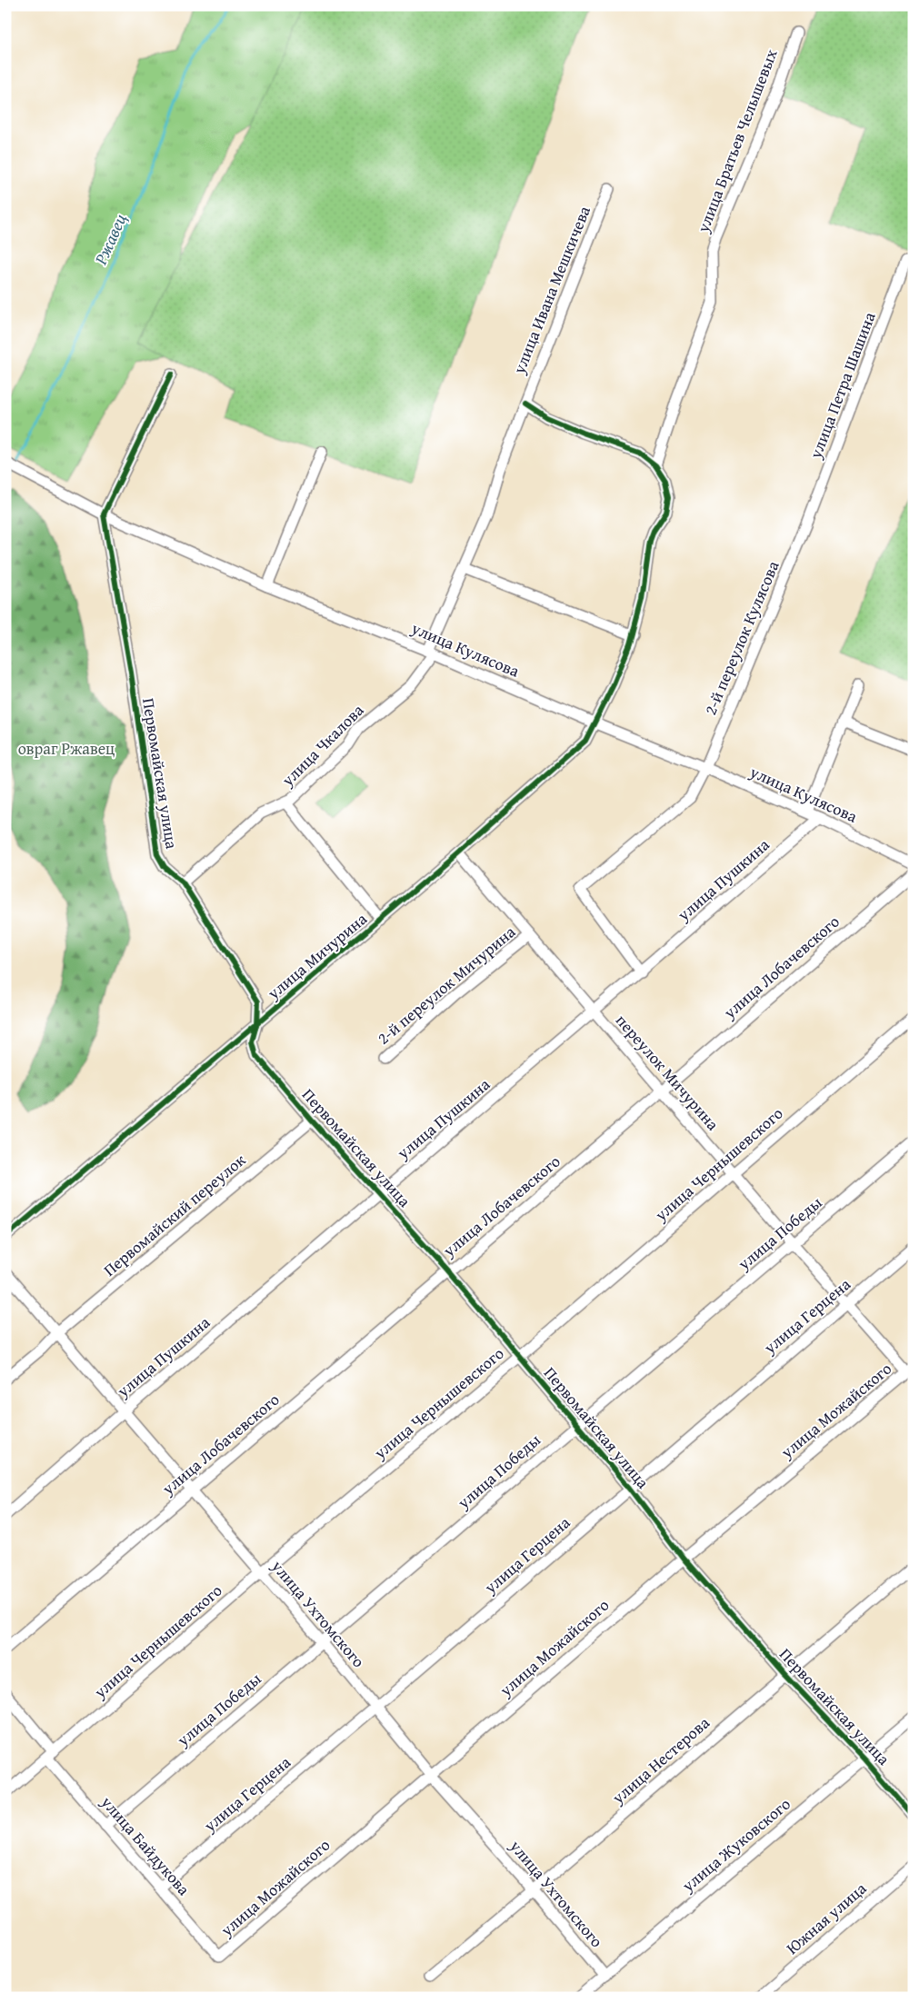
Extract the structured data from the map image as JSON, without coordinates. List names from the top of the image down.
{
  "streets": {
    "street": [
      "улица Братьев Челышевых",
      "улица Ивана Мешкичева",
      "улица Петра Шашина",
      "2-й переулок Кулясова",
      "улица Кулясова",
      "улица Чкалова",
      "Первомайская улица",
      "улица Пушкина",
      "улица Мичурина",
      "улица Лобачевского",
      "2-й переулок Мичурина",
      "переулок Мичурина",
      "улица Чернышевского",
      "Первомайский переулок",
      "улица Победы",
      "улица Герцена",
      "улица Можайского",
      "улица Ухтомского",
      "улица Нестерова",
      "улица Жуковского",
      "улица Байдукова",
      "Южная улица"
    ]
  },
  "crossings": [
    ["улица Ивана Мешкичева", "улица Чкалова"],
    ["улица Петра Шашина", "2-й переулок Кулясова"],
    ["2-й переулок Кулясова", "улица Кулясова"],
    ["2-й переулок Кулясова", "улица Пушкина"],
    ["улица Кулясова", "улица Чкалова"],
    ["улица Кулясова", "Первомайская улица"],
    ["улица Кулясова", "улица Пушкина"],
    ["улица Кулясова", "улица Мичурина"],
    ["улица Чкалова", "Первомайская улица"],
    ["Первомайская улица", "улица Пушкина"],
    ["Первомайская улица", "улица Мичурина"],
    ["Первомайская улица", "улица Лобачевского"],
    ["Первомайская улица", "улица Чернышевского"],
    ["Первомайская улица", "Первомайский переулок"],
    ["Первомайская улица", "улица Победы"],
    ["Первомайская улица", "улица Герцена"],
    ["Первомайская улица", "улица Можайского"],
    ["Первомайская улица", "улица Нестерова"],
    ["Первомайская улица", "улица Жуковского"],
    ["улица Пушкина", "переулок Мичурина"],
    ["улица Пушкина", "улица Ухтомского"],
    ["улица Мичурина", "переулок Мичурина"],
    ["улица Лобачевского", "переулок Мичурина"],
    ["улица Лобачевского", "улица Ухтомского"],
    ["2-й переулок Мичурина", "переулок Мичурина"],
    ["переулок Мичурина", "улица Чернышевского"],
    ["переулок Мичурина", "улица Победы"],
    ["переулок Мичурина", "улица Герцена"],
    ["переулок Мичурина", "улица Можайского"],
    ["улица Чернышевского", "улица Ухтомского"],
    ["улица Чернышевского", "улица Байдукова"],
    ["Первомайский переулок", "улица Ухтомского"],
    ["улица Победы", "улица Ухтомского"],
    ["улица Победы", "улица Байдукова"],
    ["улица Герцена", "улица Ухтомского"],
    ["улица Герцена", "улица Байдукова"],
    ["улица Можайского", "улица Ухтомского"],
    ["улица Можайского", "улица Байдукова"],
    ["улица Ухтомского", "улица Нестерова"],
    ["улица Ухтомского", "улица Жуковского"]
  ],
  "water": ["Ржавец"],
  "parks": ["овраг Ржавец"]
}
